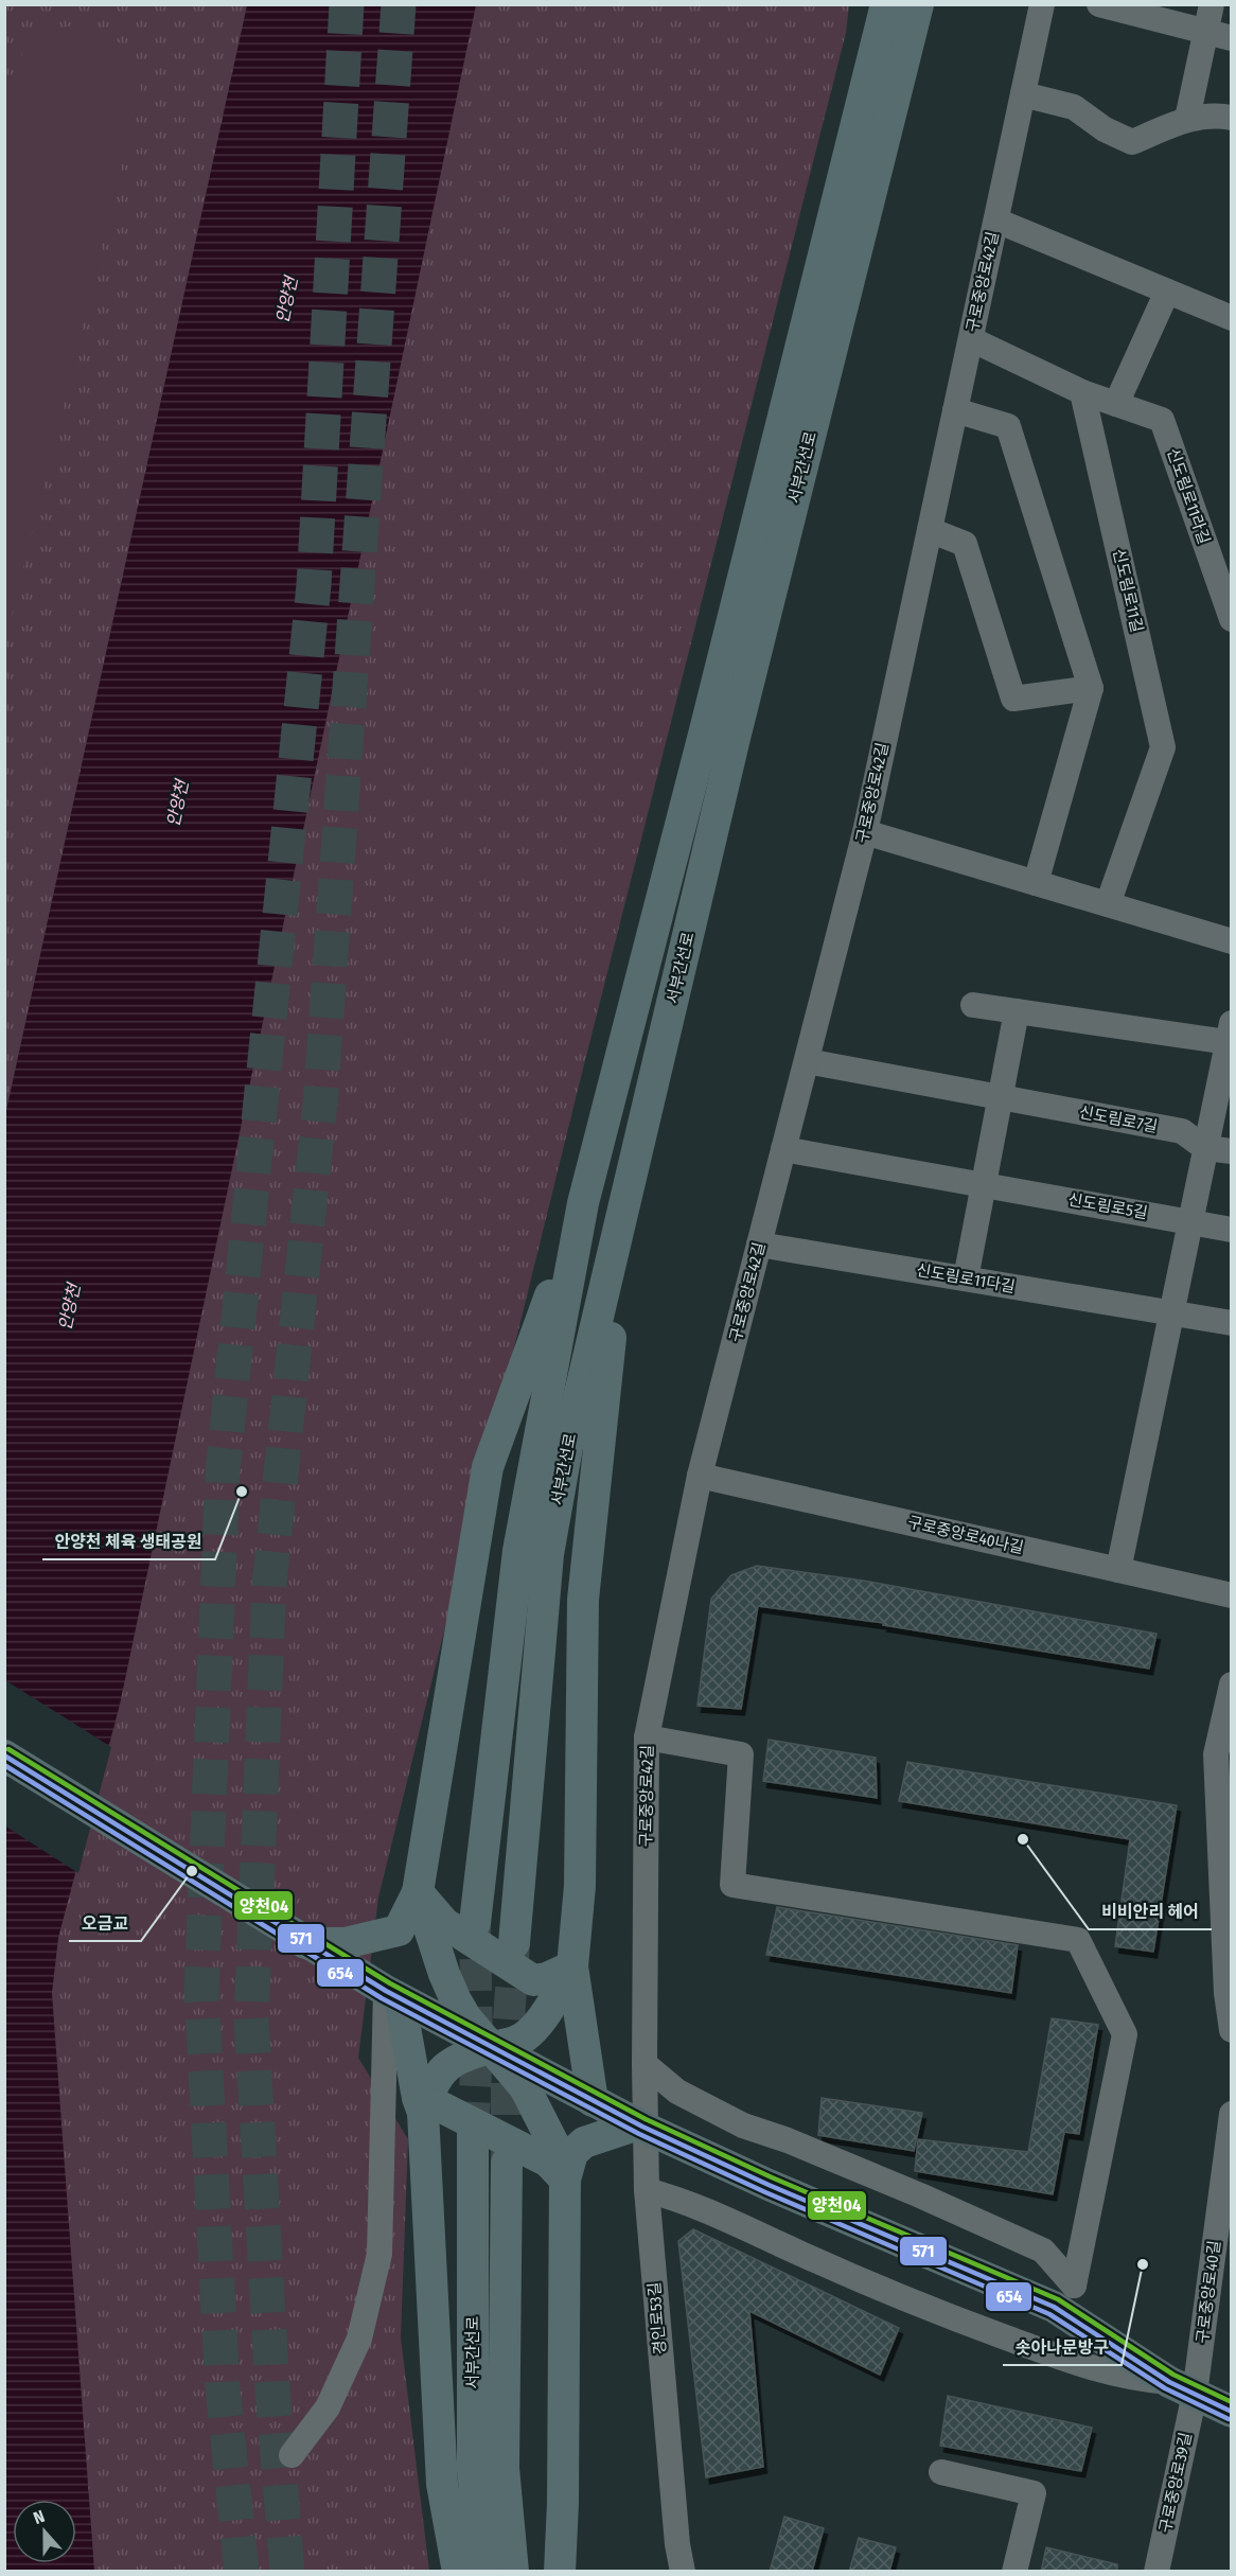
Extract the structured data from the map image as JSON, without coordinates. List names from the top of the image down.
{
  "streets": {
    "main road": ["서부간선로"],
    "street": [
      "구로중앙로42길",
      "신도림로11라길",
      "신도림로11길",
      "신도림로7길",
      "신도림로5길",
      "신도림로11다길",
      "구로중앙로40나길",
      "구로중앙로40길",
      "경인로53길",
      "구로중앙로39길"
    ]
  },
  "crossings": [
    ["구로중앙로42길", "신도림로7길"],
    ["구로중앙로42길", "신도림로5길"],
    ["구로중앙로42길", "신도림로11다길"],
    ["구로중앙로42길", "구로중앙로40나길"],
    ["구로중앙로42길", "경인로53길"],
    ["신도림로11라길", "신도림로11길"],
    ["구로중앙로40길", "구로중앙로39길"]
  ],
  "water": ["안양천"],
  "places": [
    "안양천 체육 생태공원",
    "비비안리 헤어",
    "오금교",
    "솟아나문방구"
  ],
  "lines": ["transit line 양천04", "transit line 571", "transit line 654"],
  "north": "top"
}
